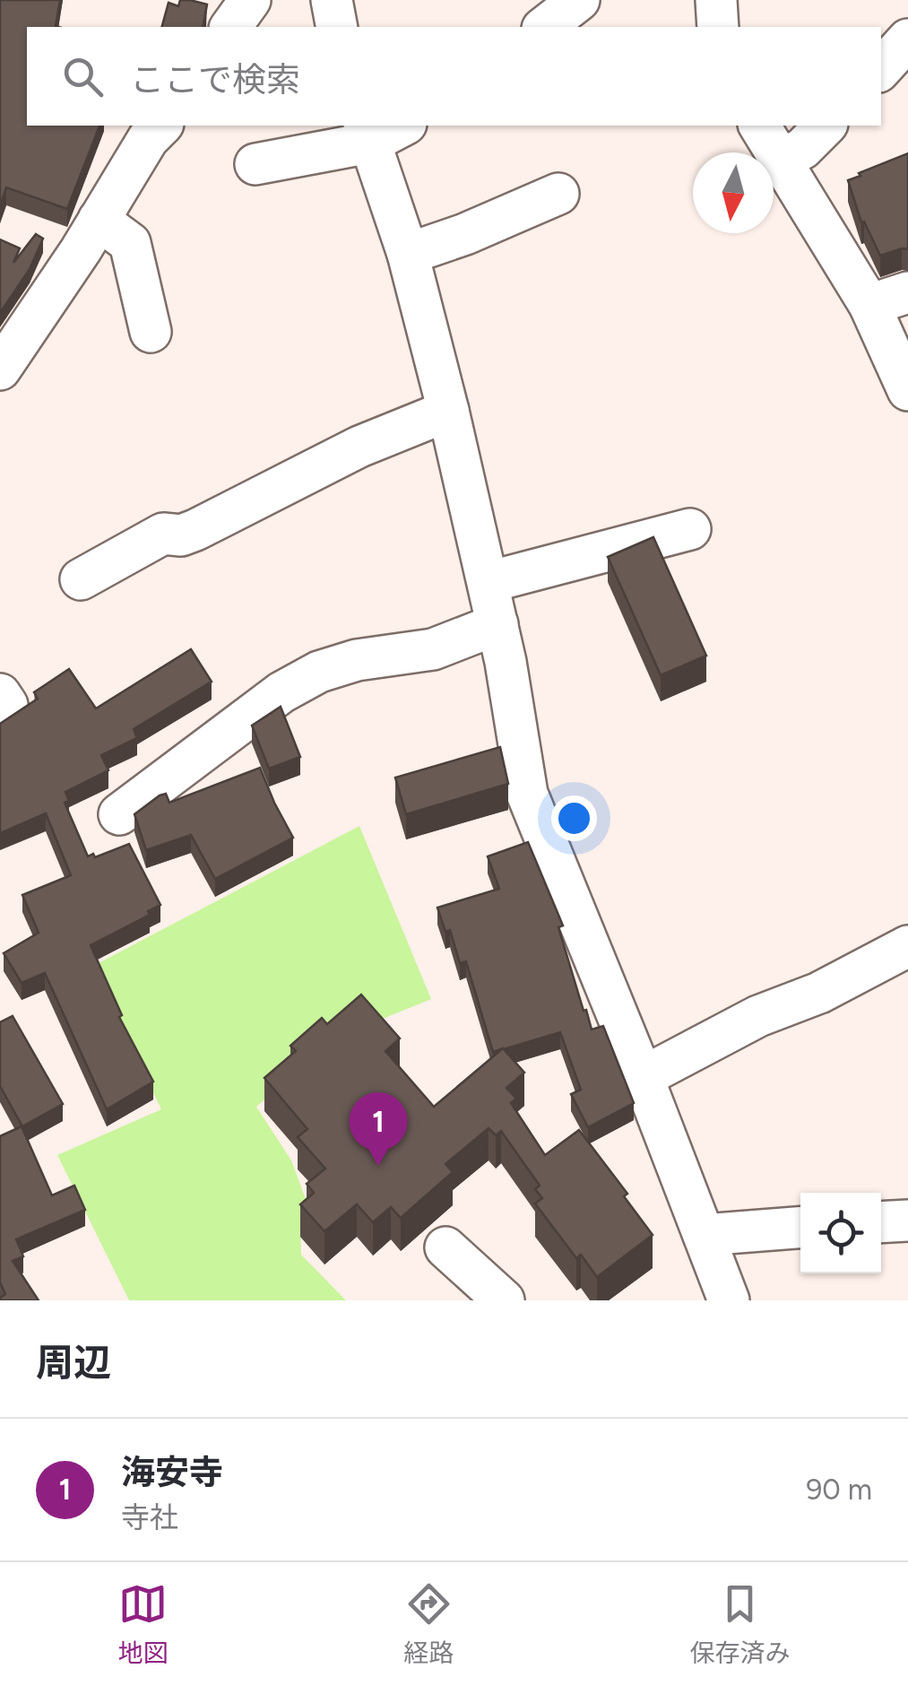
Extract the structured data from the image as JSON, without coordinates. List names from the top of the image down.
{
  "north": "bottom",
  "page": {
    "search": "ここで検索",
    "pins": "1",
    "heading": "周辺",
    "list": [
      {
        "mark": "1",
        "name": "海安寺",
        "note": "寺社",
        "value": "90 m"
      }
    ],
    "nav": ["地図", "経路", "保存済み"]
  }
}
